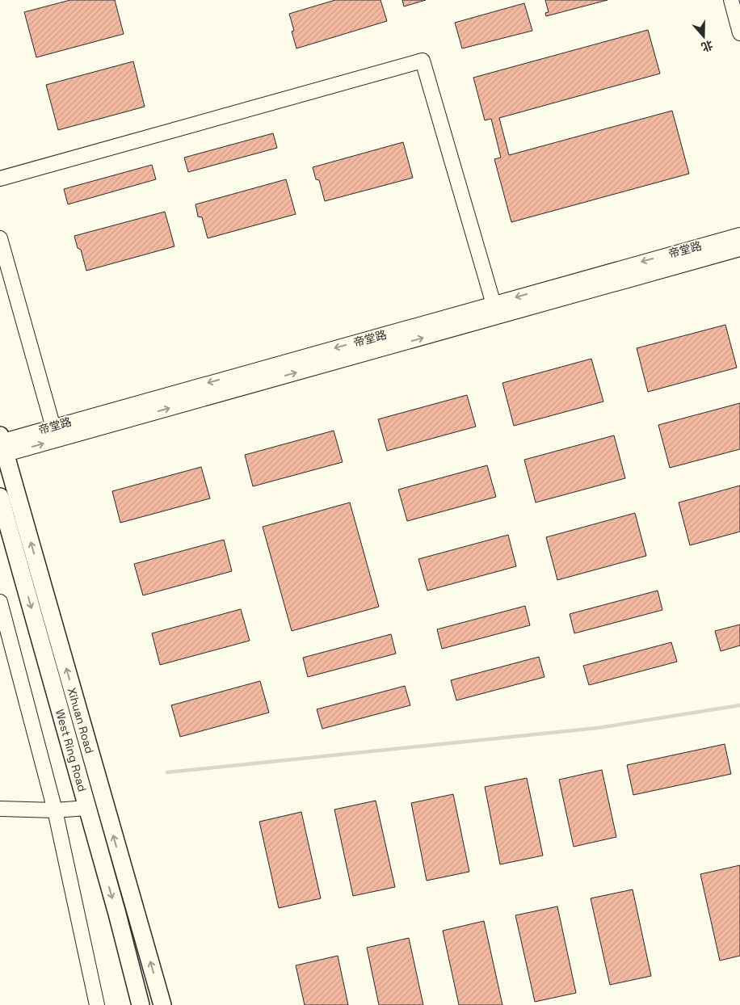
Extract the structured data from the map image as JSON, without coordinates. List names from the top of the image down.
{
  "streets": {
    "main road": ["Xihuan Road", "West Ring Road"],
    "street": ["帝堂路"]
  },
  "crossings": [
    ["帝堂路", "Xihuan Road"]
  ],
  "one_way": ["Xihuan Road", "West Ring Road"],
  "north": "bottom"
}
